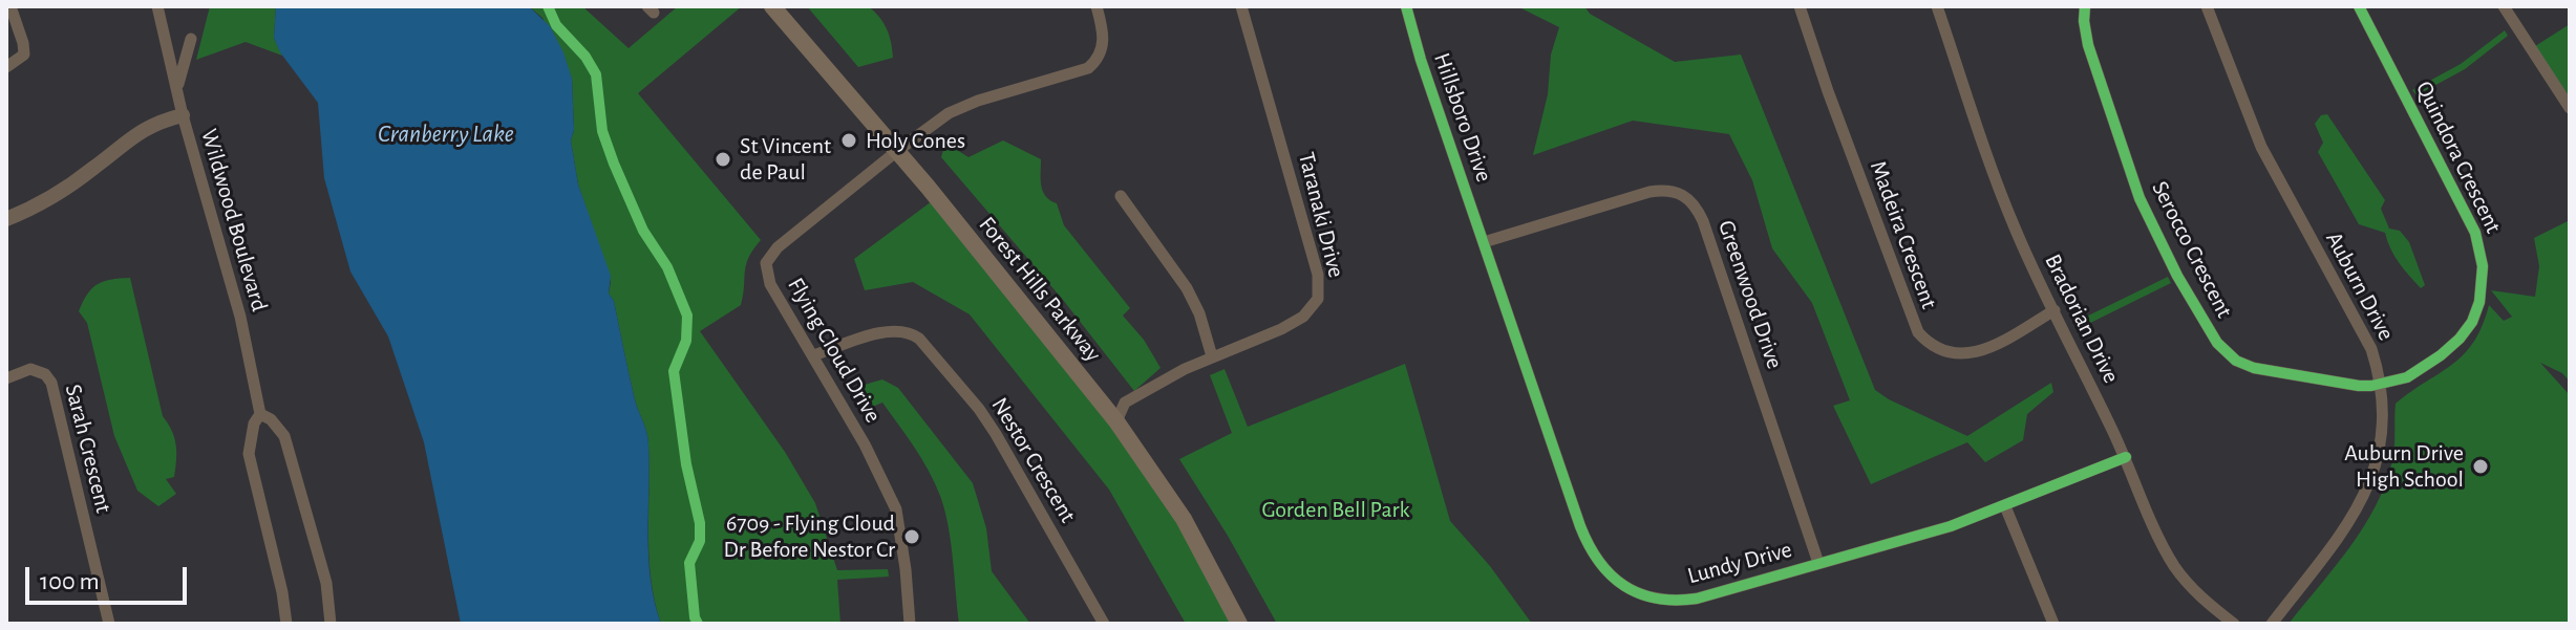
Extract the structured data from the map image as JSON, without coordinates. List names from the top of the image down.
{
  "streets": {
    "main road": ["Forest Hills Parkway"],
    "street": [
      "Hillsboro Drive",
      "Quindora Crescent",
      "Taranaki Drive",
      "Wildwood Boulevard",
      "Madeira Crescent",
      "Serocco Crescent",
      "Auburn Drive",
      "Greenwood Drive",
      "Bradorian Drive",
      "Flying Cloud Drive",
      "Sarah Crescent",
      "Nestor Crescent",
      "Lundy Drive"
    ]
  },
  "crossings": [
    ["Hillsboro Drive", "Greenwood Drive"],
    ["Hillsboro Drive", "Lundy Drive"],
    ["Quindora Crescent", "Serocco Crescent"],
    ["Quindora Crescent", "Auburn Drive"],
    ["Taranaki Drive", "Forest Hills Parkway"],
    ["Madeira Crescent", "Bradorian Drive"],
    ["Serocco Crescent", "Auburn Drive"],
    ["Forest Hills Parkway", "Flying Cloud Drive"],
    ["Greenwood Drive", "Lundy Drive"],
    ["Bradorian Drive", "Lundy Drive"],
    ["Flying Cloud Drive", "Nestor Crescent"]
  ],
  "water": ["Cranberry Lake"],
  "parks": ["Gorden Bell Park"],
  "places": [
    "Holy Cones",
    "St Vincent de Paul",
    "Auburn Drive High School",
    "6709 - Flying Cloud Dr Before Nestor Cr"
  ],
  "scale_bar": "100 m"
}
